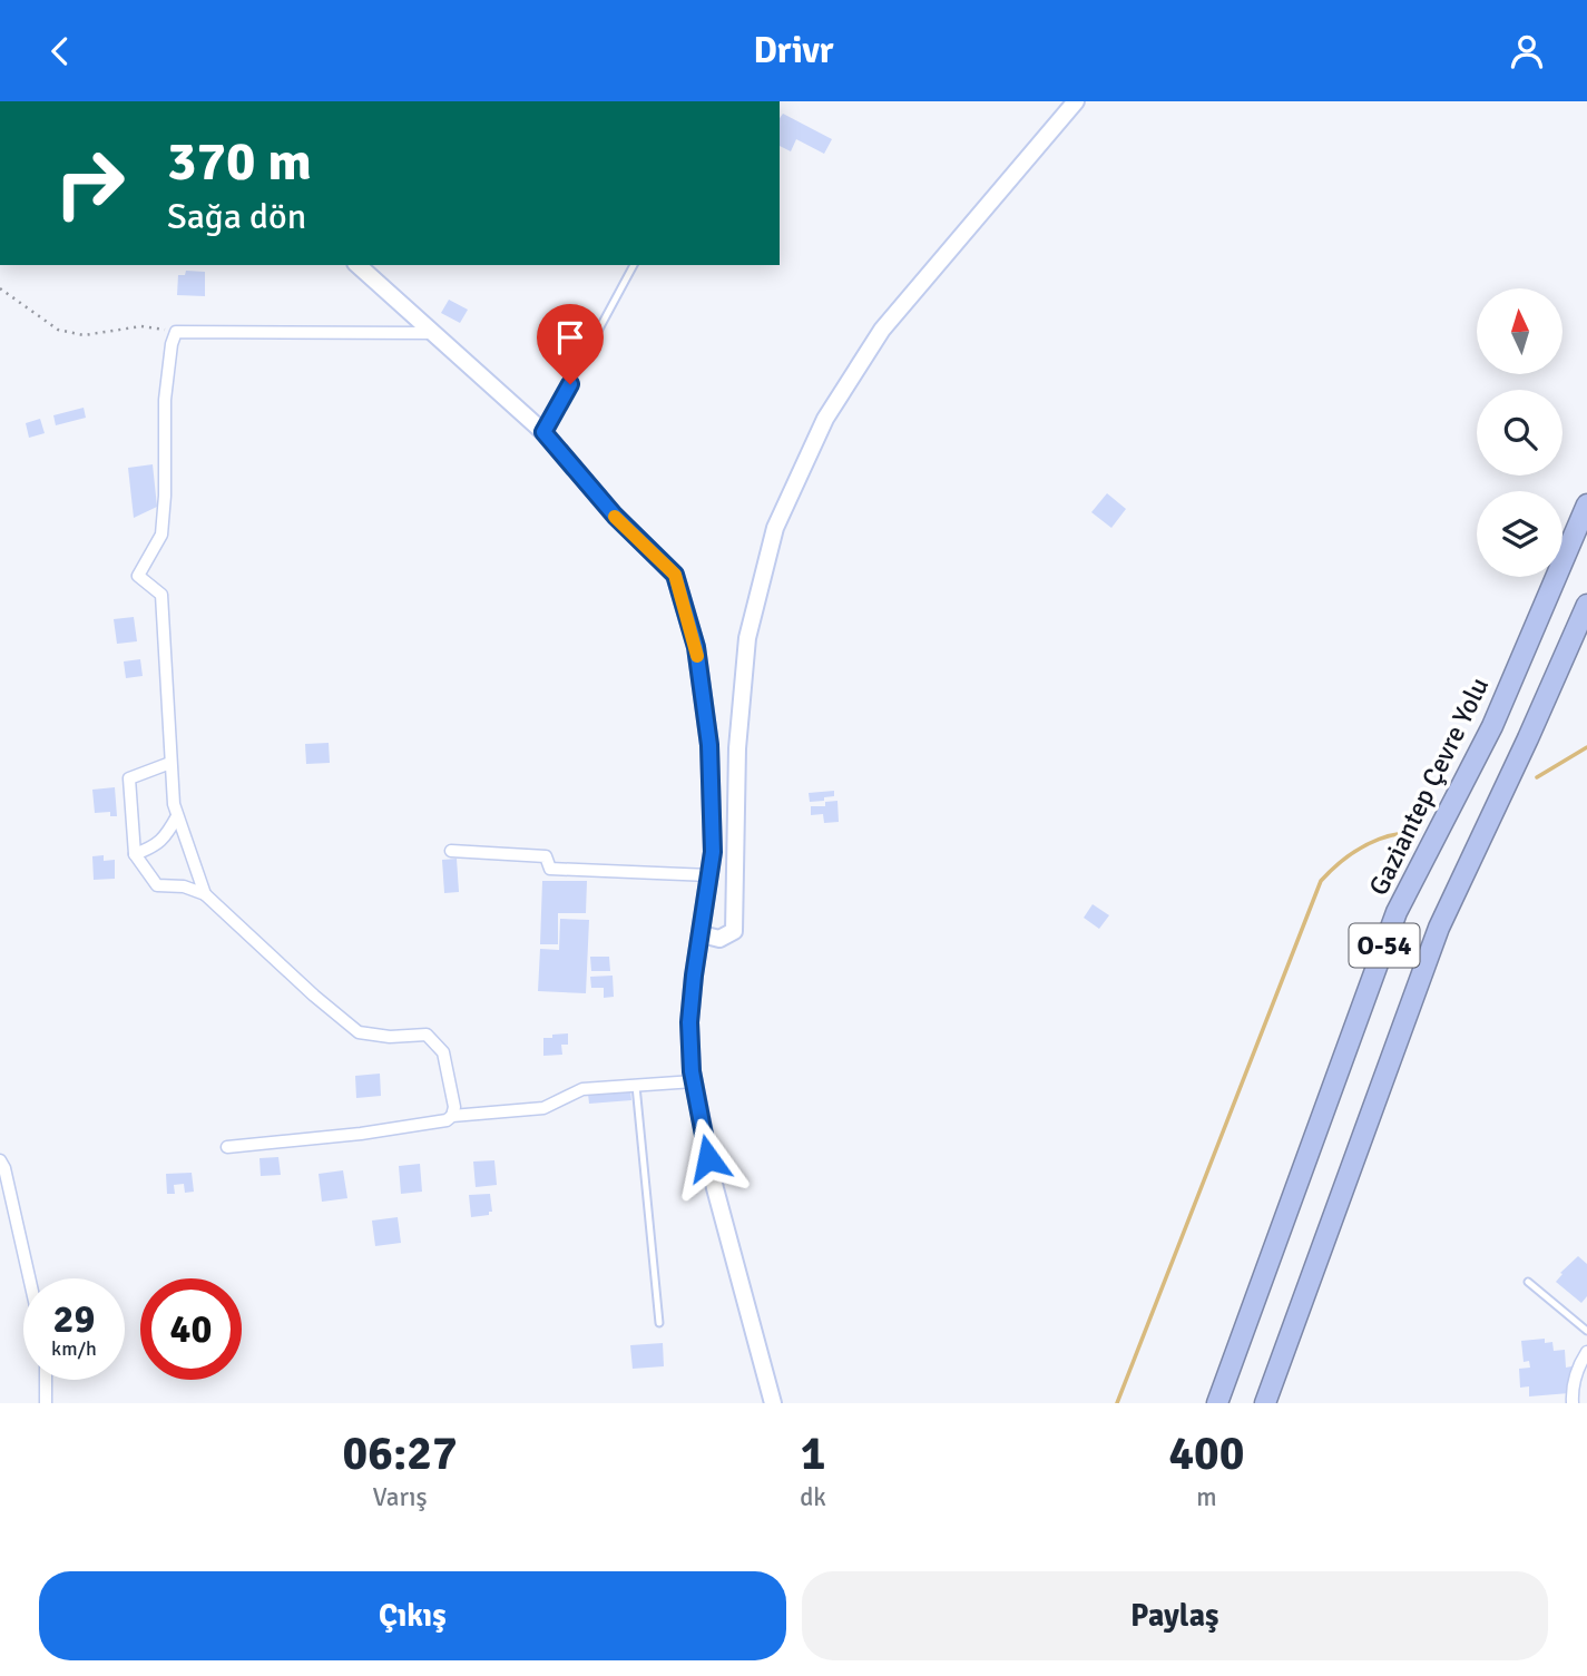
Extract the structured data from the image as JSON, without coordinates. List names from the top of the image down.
{
  "streets": {
    "highway": ["Gaziantep Çevre Yolu", "O-54"]
  },
  "north": "top",
  "page": {
    "header": "Drivr",
    "turn": ["370 m", "Sağa dön"],
    "speed": "29 km/h",
    "limit": "40",
    "eta": [
      "06:27",
      "Varış",
      "1",
      "dk",
      "400",
      "m"
    ],
    "buttons": ["Çıkış", "Paylaş"]
  }
}
